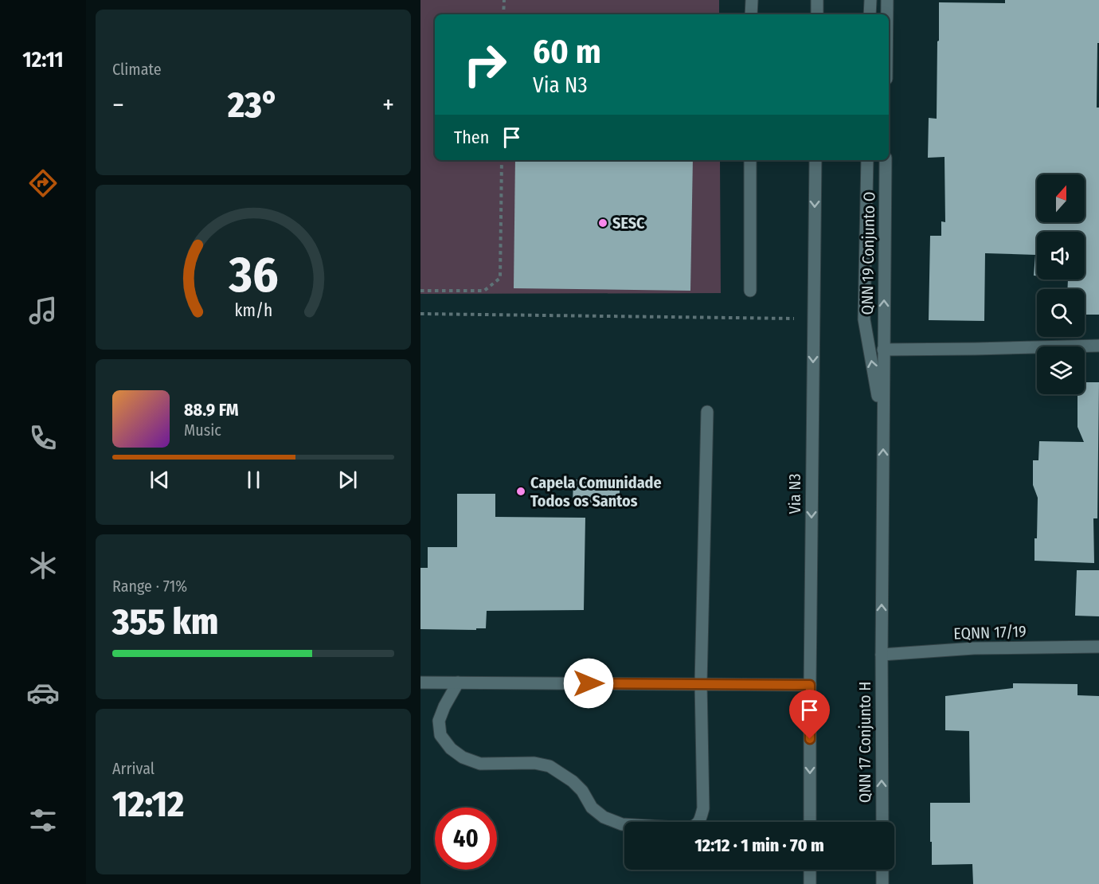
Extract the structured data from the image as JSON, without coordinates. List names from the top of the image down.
{
  "streets": {
    "main road": [
      "QNN 19 Conjunto O",
      "Via N3",
      "EQNN 17/19",
      "QNN 17 Conjunto H"
    ]
  },
  "crossings": [
    ["EQNN 17/19", "QNN 17 Conjunto H"]
  ],
  "one_way": ["QNN 17 Conjunto H"],
  "places": ["SESC", "Capela Comunidade Todos os Santos"],
  "north": "top",
  "page": {
    "tabs": "12:11",
    "tile": [
      "Climate",
      ["Range · 71%", "355 km"],
      ["Arrival", "12:12"]
    ],
    "turn": ["60 m", "Via N3"],
    "heat": ["−", "23°", "+"],
    "then": "Then",
    "song": ["88.9 FM", "Music"],
    "limit": "40",
    "trip": "12:12 · 1 min · 70 m",
    "gauge": ["36", "km/h"]
  }
}
